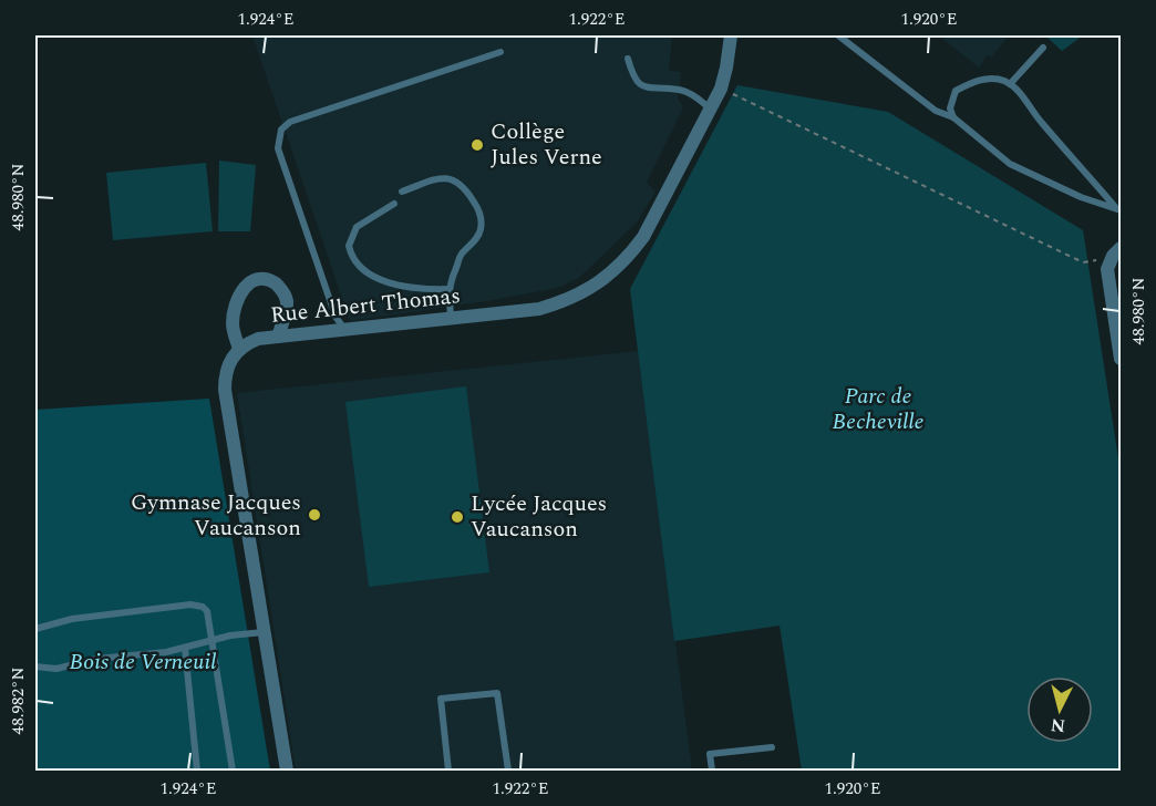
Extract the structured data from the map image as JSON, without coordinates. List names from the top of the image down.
{
  "streets": {
    "street": ["Rue Albert Thomas"]
  },
  "parks": ["Parc de Becheville", "Bois de Verneuil"],
  "places": ["Collège Jules Verne", "Gymnase Jacques Vaucanson", "Lycée Jacques Vaucanson"],
  "north": "bottom",
  "coordinates": [
    "1.924°E",
    "1.922°E",
    "1.920°E",
    "48.980°N",
    "48.982°N"
  ]
}
